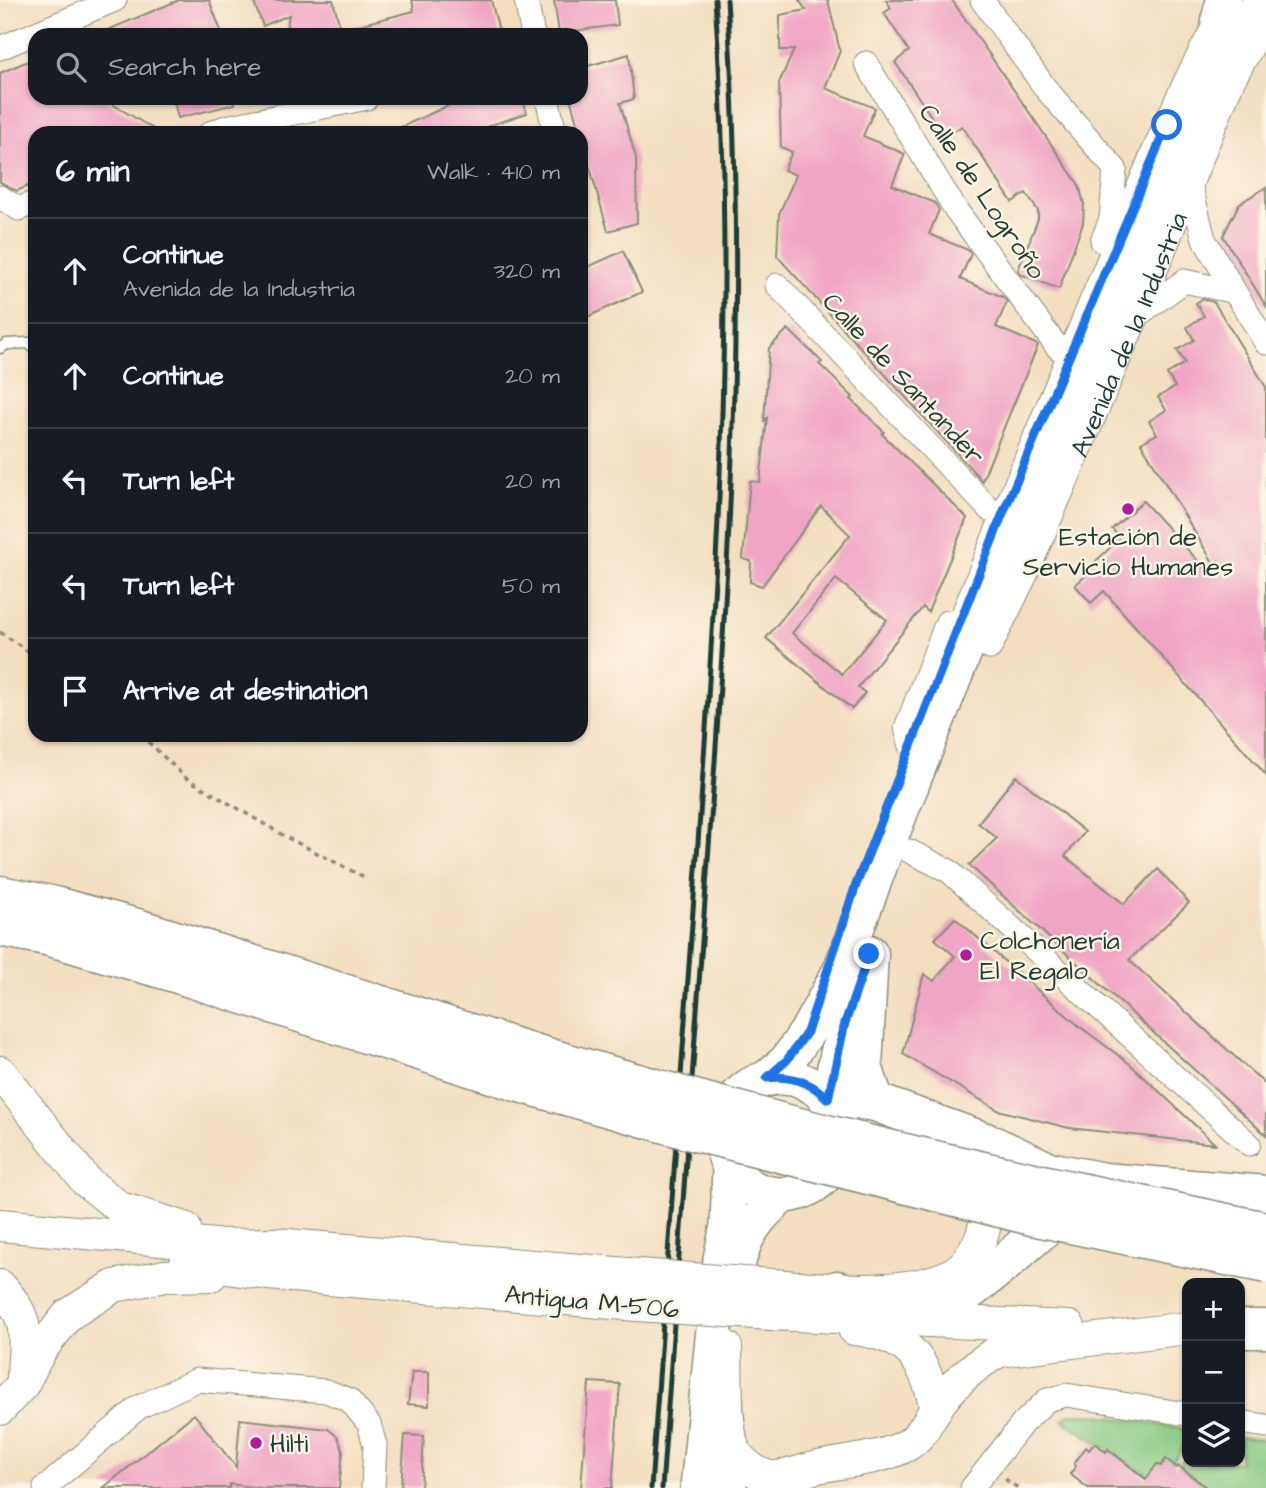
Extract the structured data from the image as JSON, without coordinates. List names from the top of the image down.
{
  "streets": {
    "main road": ["Avenida de la Industria"],
    "street": ["Calle de Logroño", "Calle de Santander", "Antigua M-506"]
  },
  "crossings": [
    ["Calle de Logroño", "Avenida de la Industria"],
    ["Avenida de la Industria", "Calle de Santander"]
  ],
  "places": ["Estación de Servicio Humanes", "Colchonería El Regalo", "Hilti"],
  "page": {
    "search": "Search here",
    "heading": ["6 min", "Walk · 410 m"],
    "list": [
      ["Continue", "Avenida de la Industria", "320 m"],
      ["Continue", "20 m"],
      ["Turn left", "20 m"],
      ["Turn left", "50 m"],
      "Arrive at destination"
    ],
    "map_buttons": ["+", "−"]
  }
}
